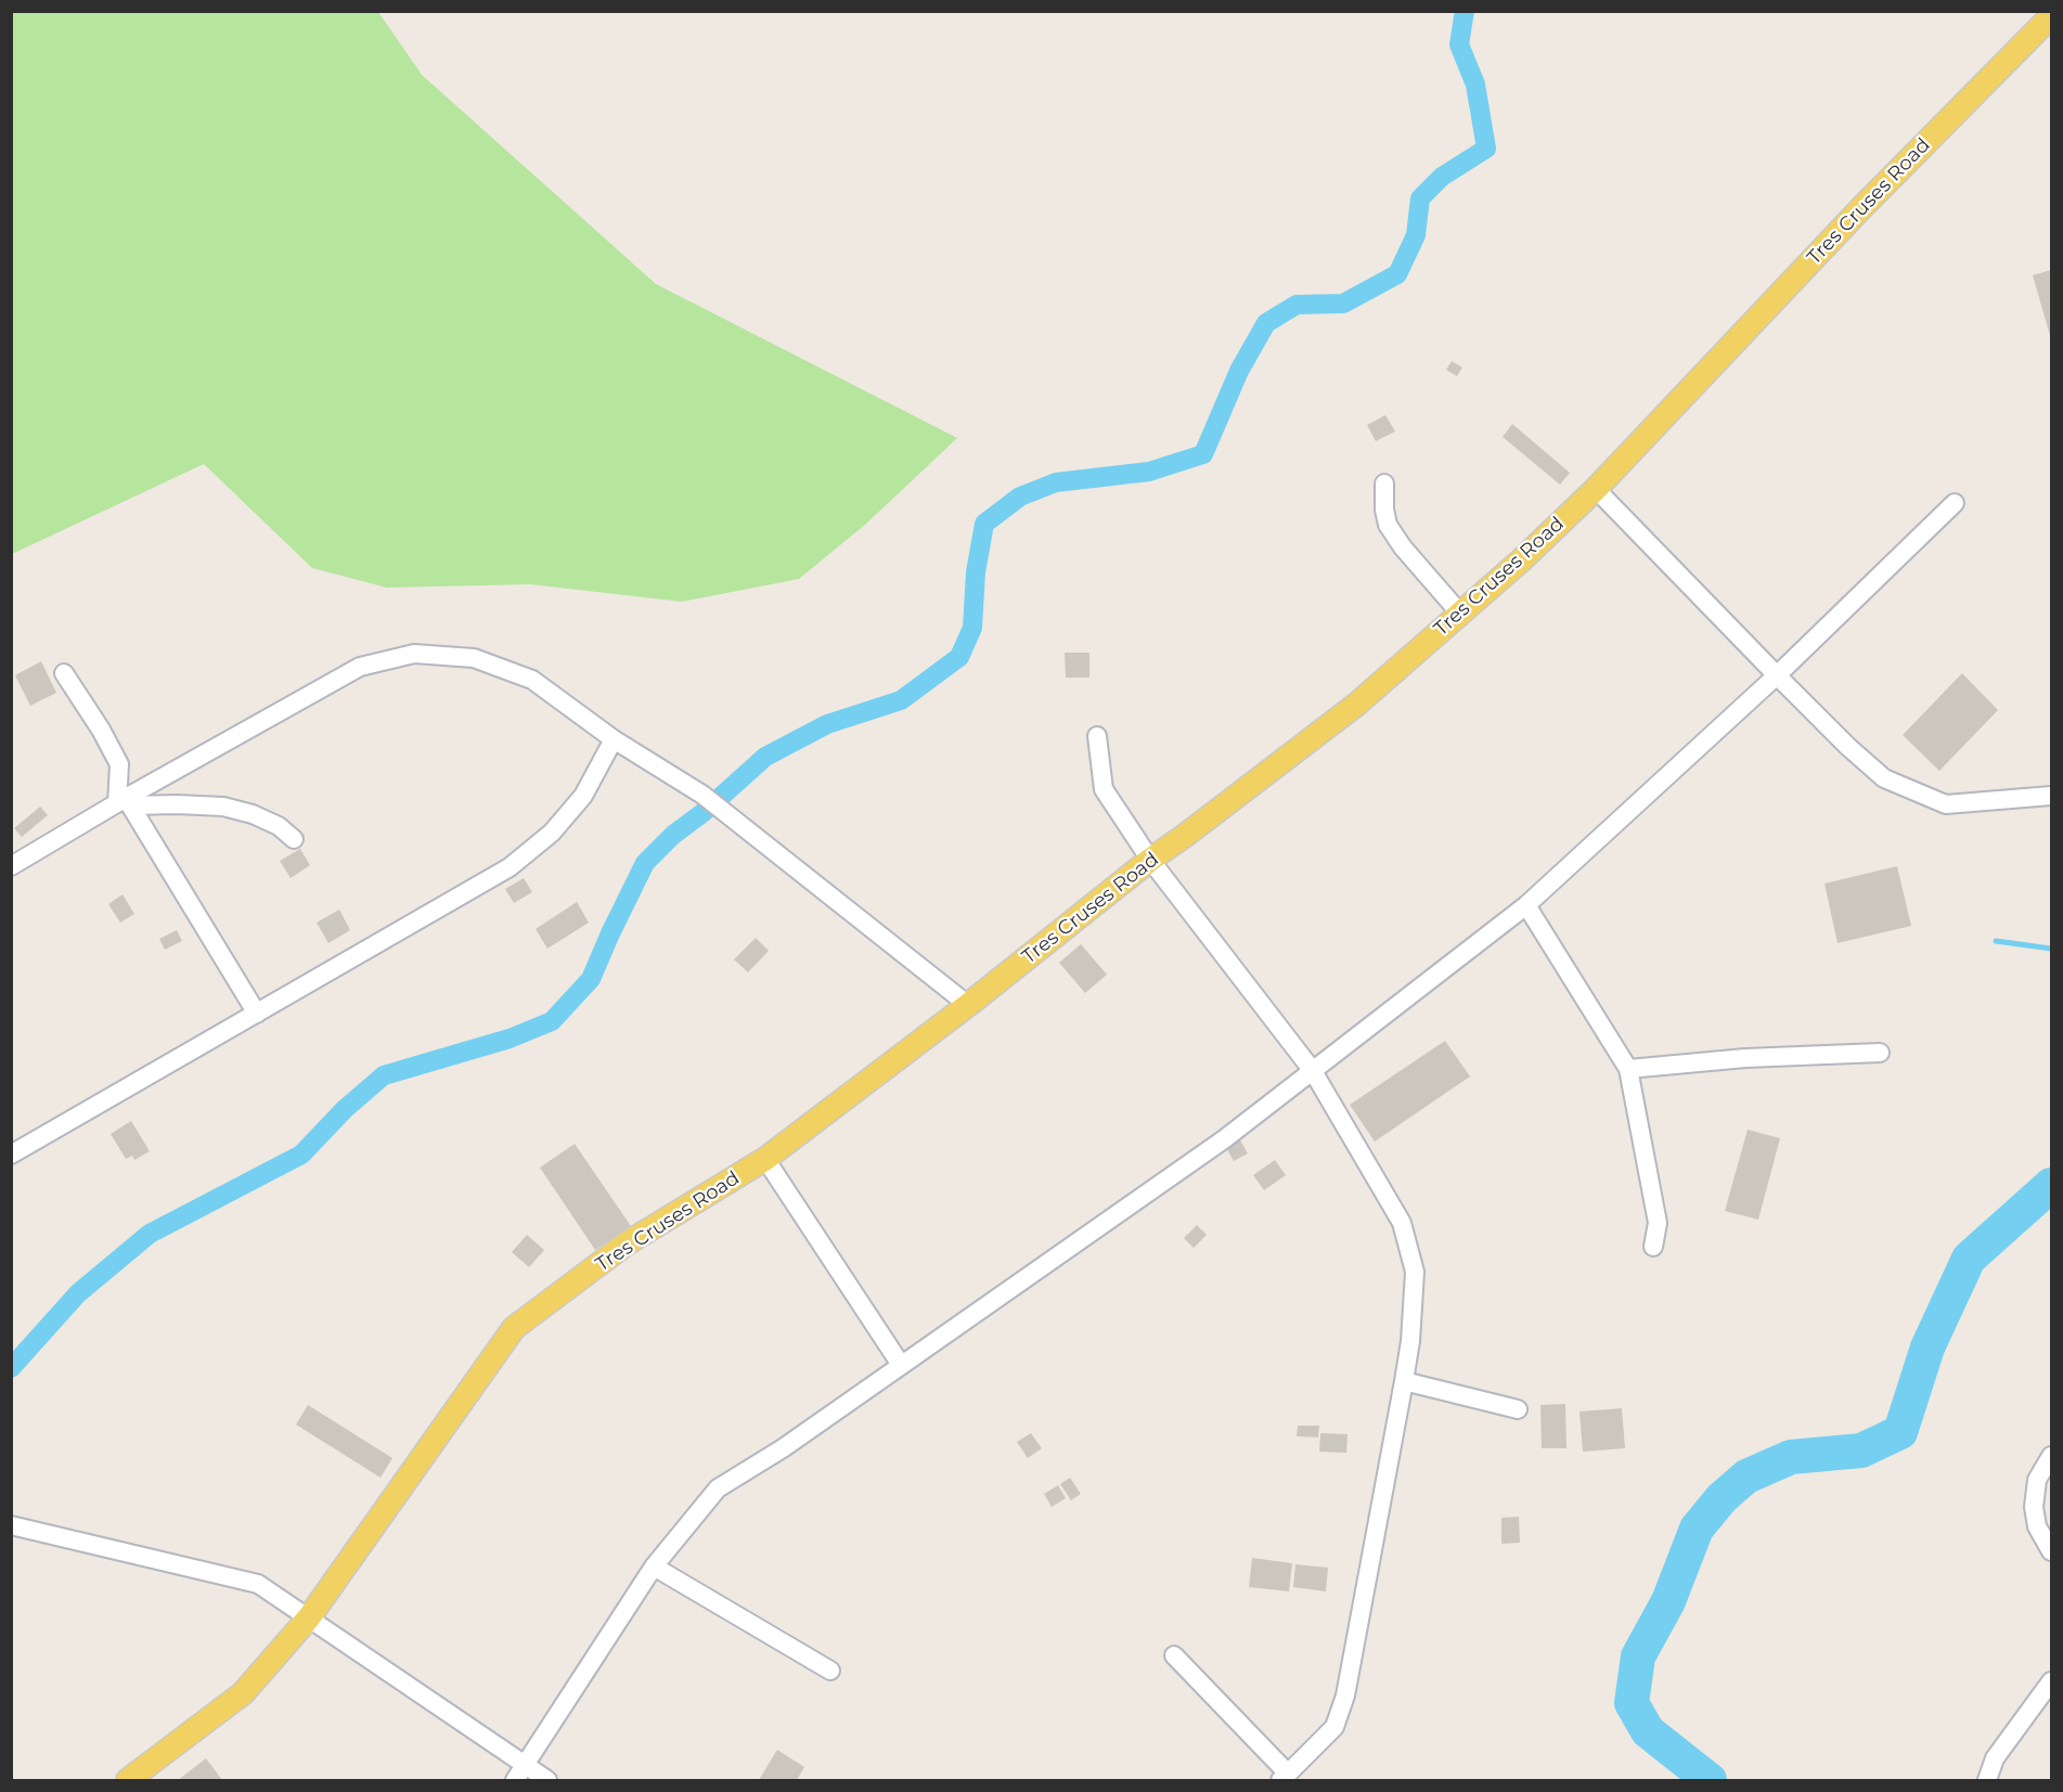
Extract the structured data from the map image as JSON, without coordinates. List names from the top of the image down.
{
  "streets": {
    "main road": ["Tres Cruses Road"]
  }
}
